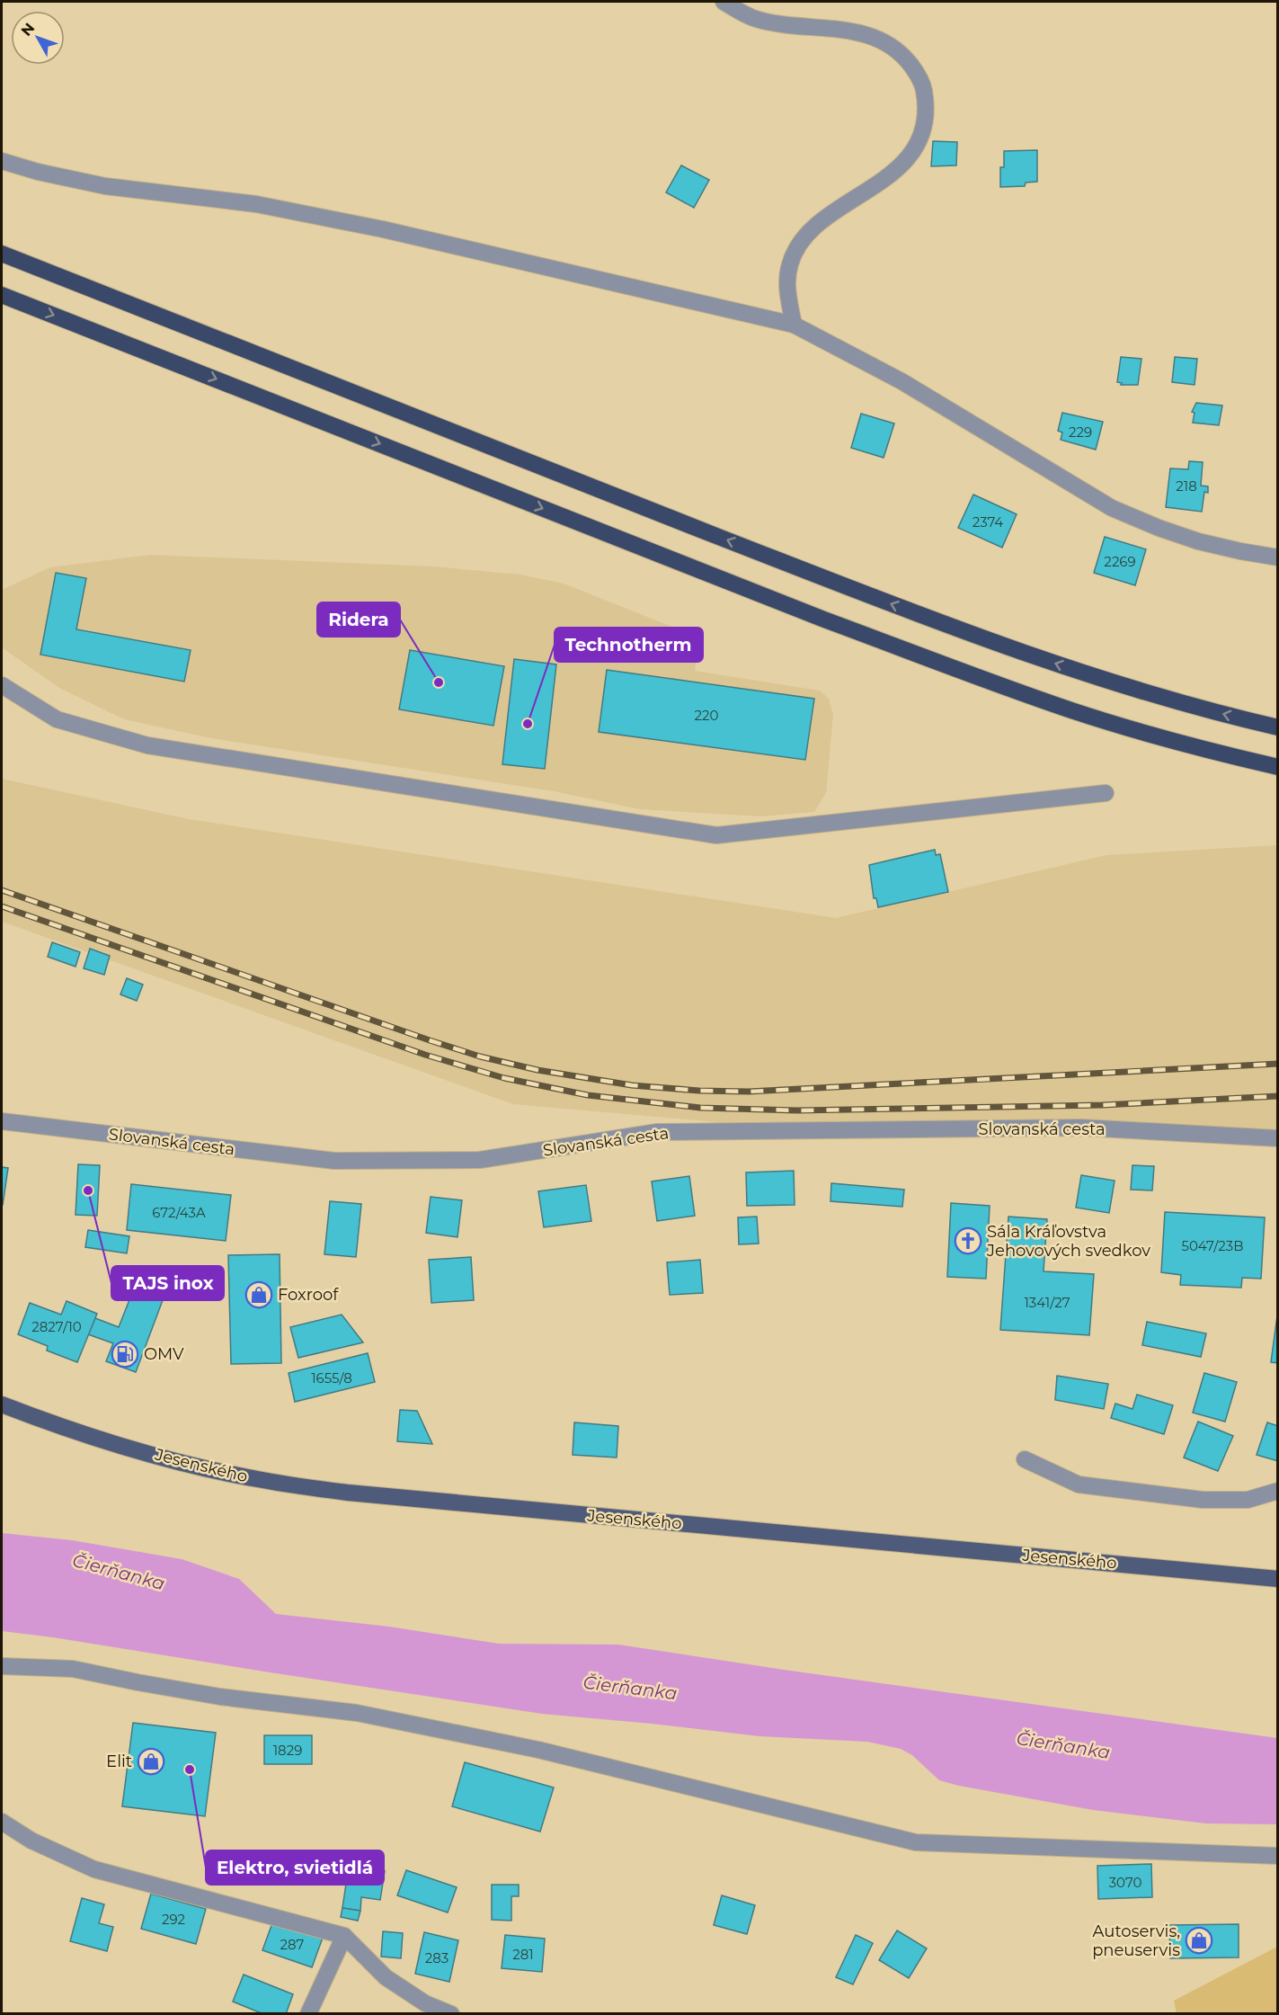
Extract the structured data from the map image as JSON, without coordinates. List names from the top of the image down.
{
  "streets": {
    "main road": ["Jesenského"],
    "street": ["Slovanská cesta"]
  },
  "water": ["Čierňanka"],
  "places": {
    "other": [
      "Ridera",
      "Technotherm",
      "TAJS inox",
      "Elektro, svietidlá"
    ],
    "church": ["Sála Kráľovstva Jehovových svedkov"],
    "shop": ["Foxroof", "Elit", "Autoservis, pneuservis"],
    "fuel station": ["OMV"]
  },
  "house_numbers": [
    "229",
    "218",
    "2374",
    "2269",
    "220",
    "672/43A",
    "5047/23B",
    "1341/27",
    "2827/10",
    "1655/8",
    "1829",
    "3070",
    "292",
    "287",
    "281",
    "283"
  ],
  "north": "top left"
}
